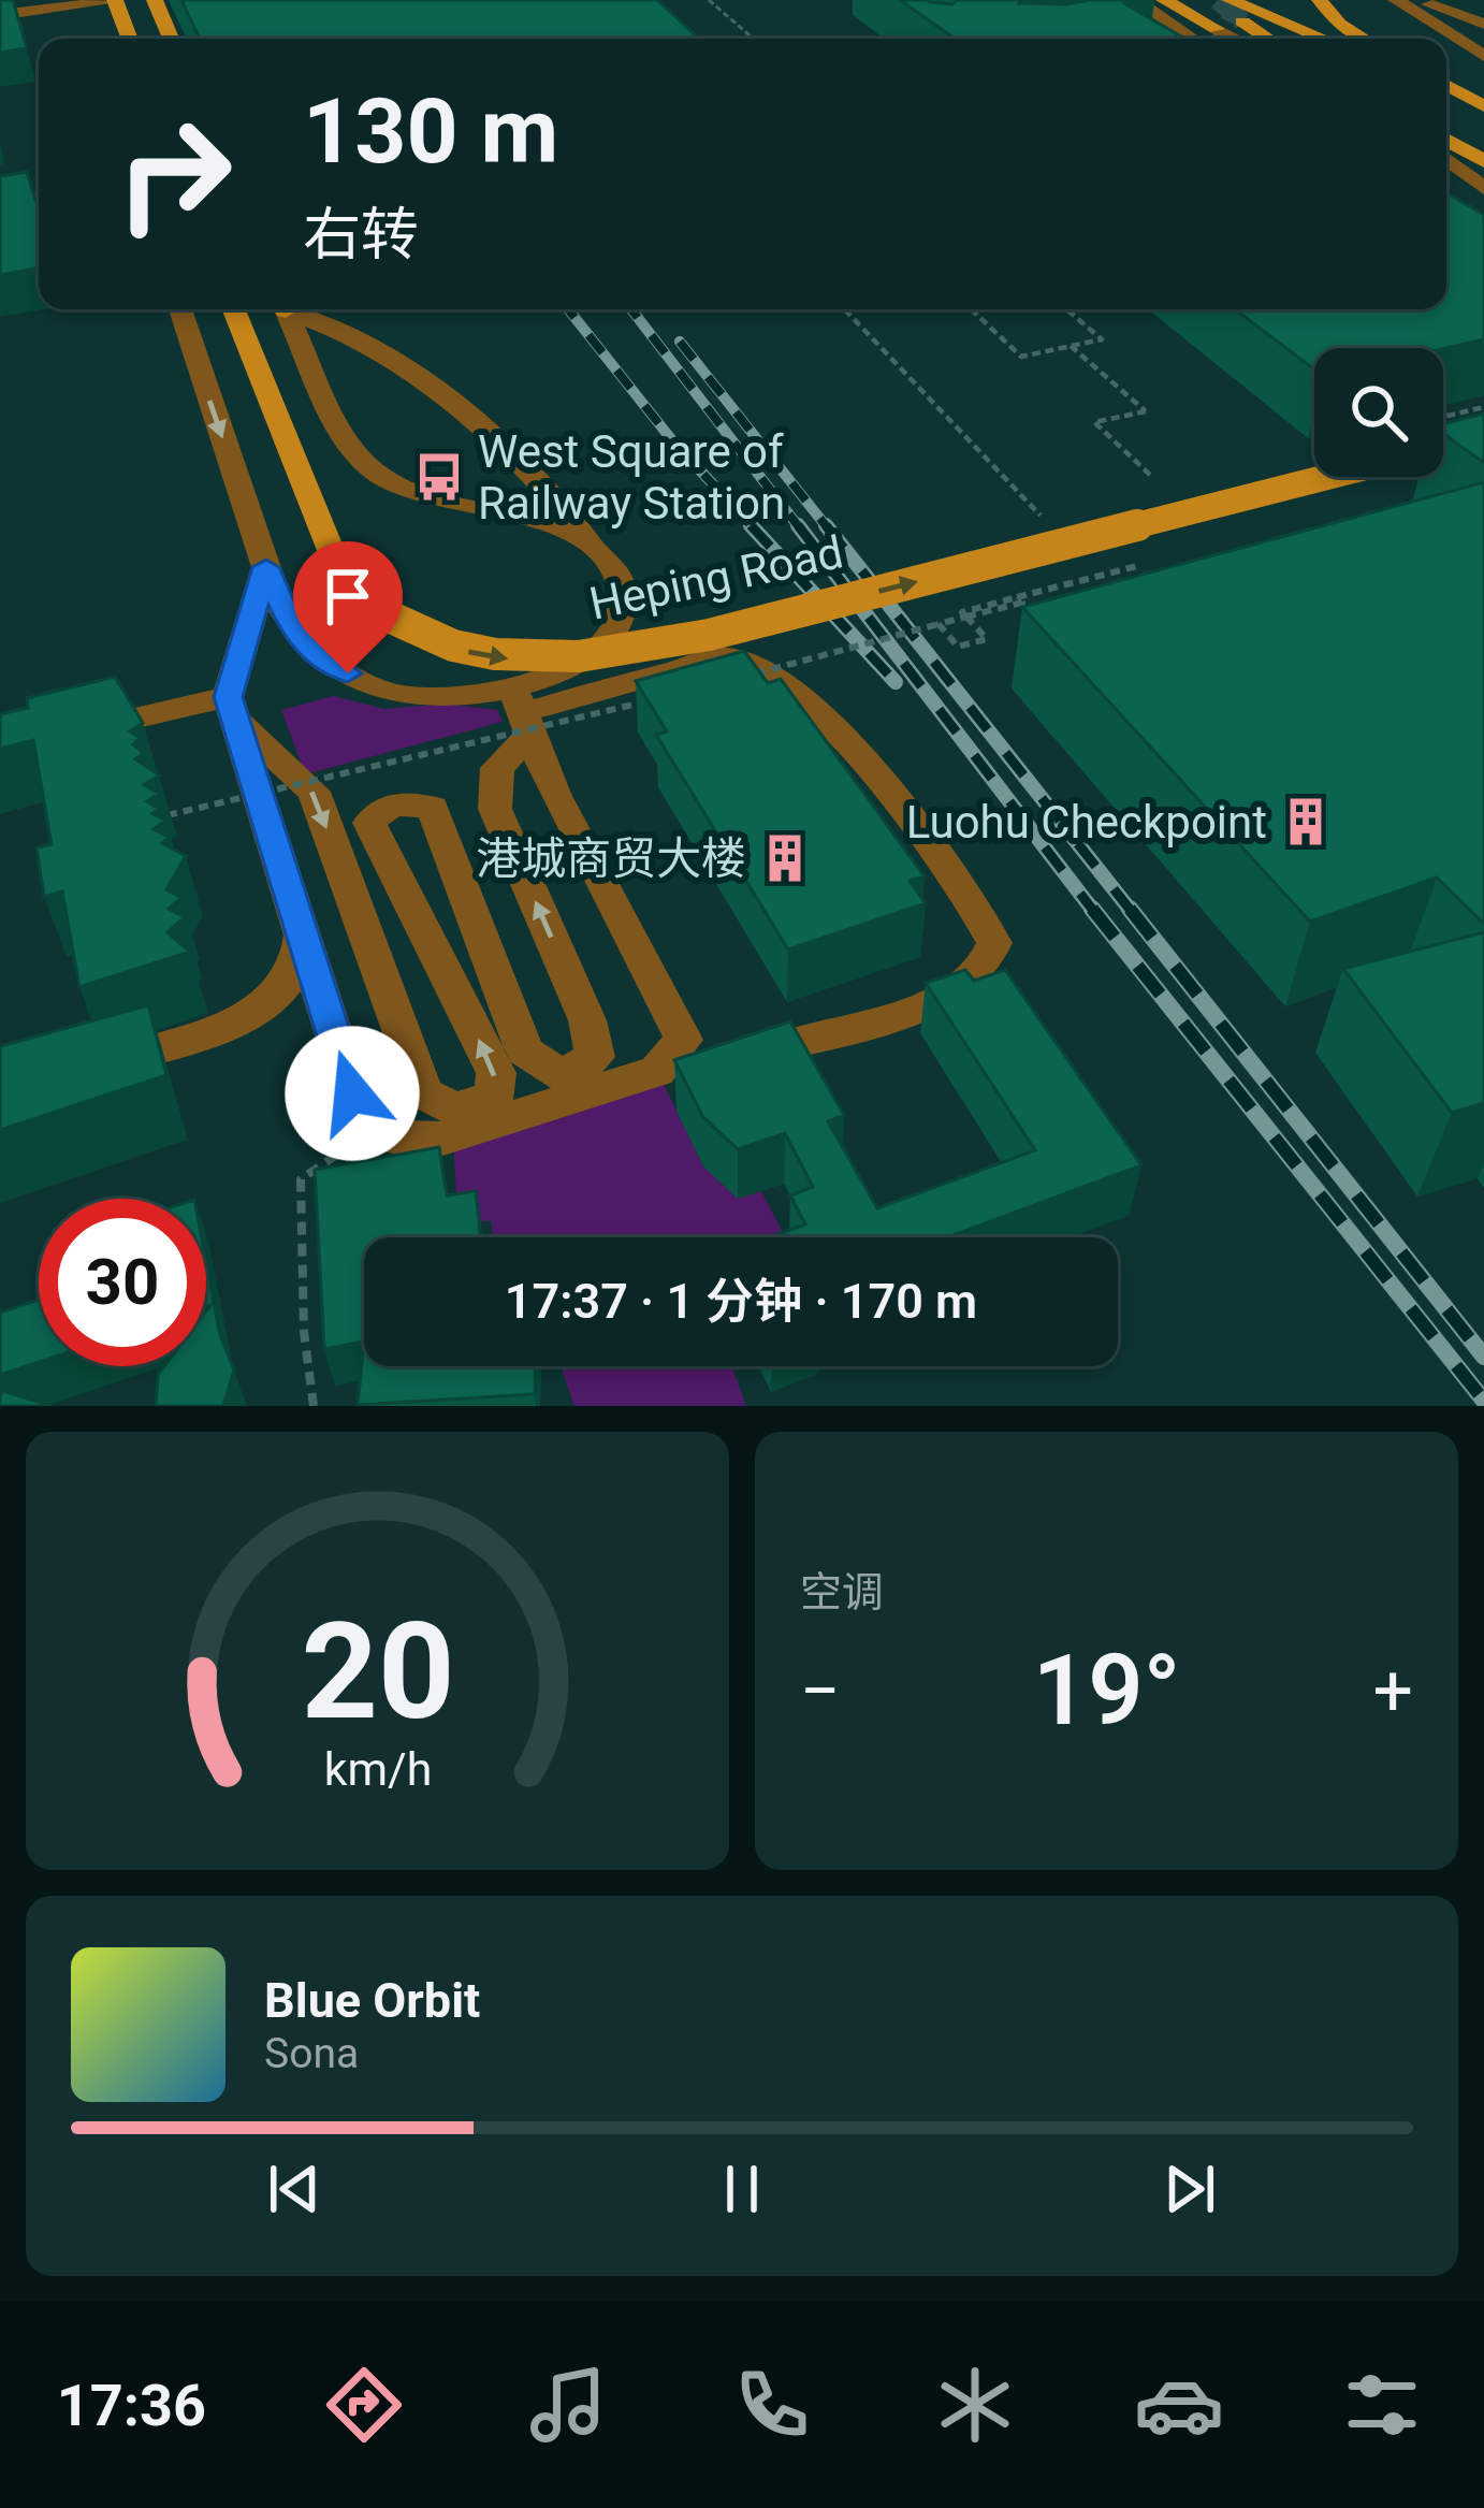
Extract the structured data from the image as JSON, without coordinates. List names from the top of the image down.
{
  "streets": {
    "main road": ["Heping Road"]
  },
  "one_way": ["Heping Road"],
  "places": {
    "bus stop": ["West Square of Railway Station"],
    "building": ["Luohu Checkpoint", "港城商贸大楼"]
  },
  "page": {
    "turn": ["130 m", "右转"],
    "limit": "30",
    "trip": "17:37 · 1 分钟 · 170 m",
    "tile": "空调",
    "heat": ["−", "19°", "+"],
    "song": ["Blue Orbit", "Sona"],
    "tabs": "17:36",
    "gauge": ["20", "km/h"]
  }
}
